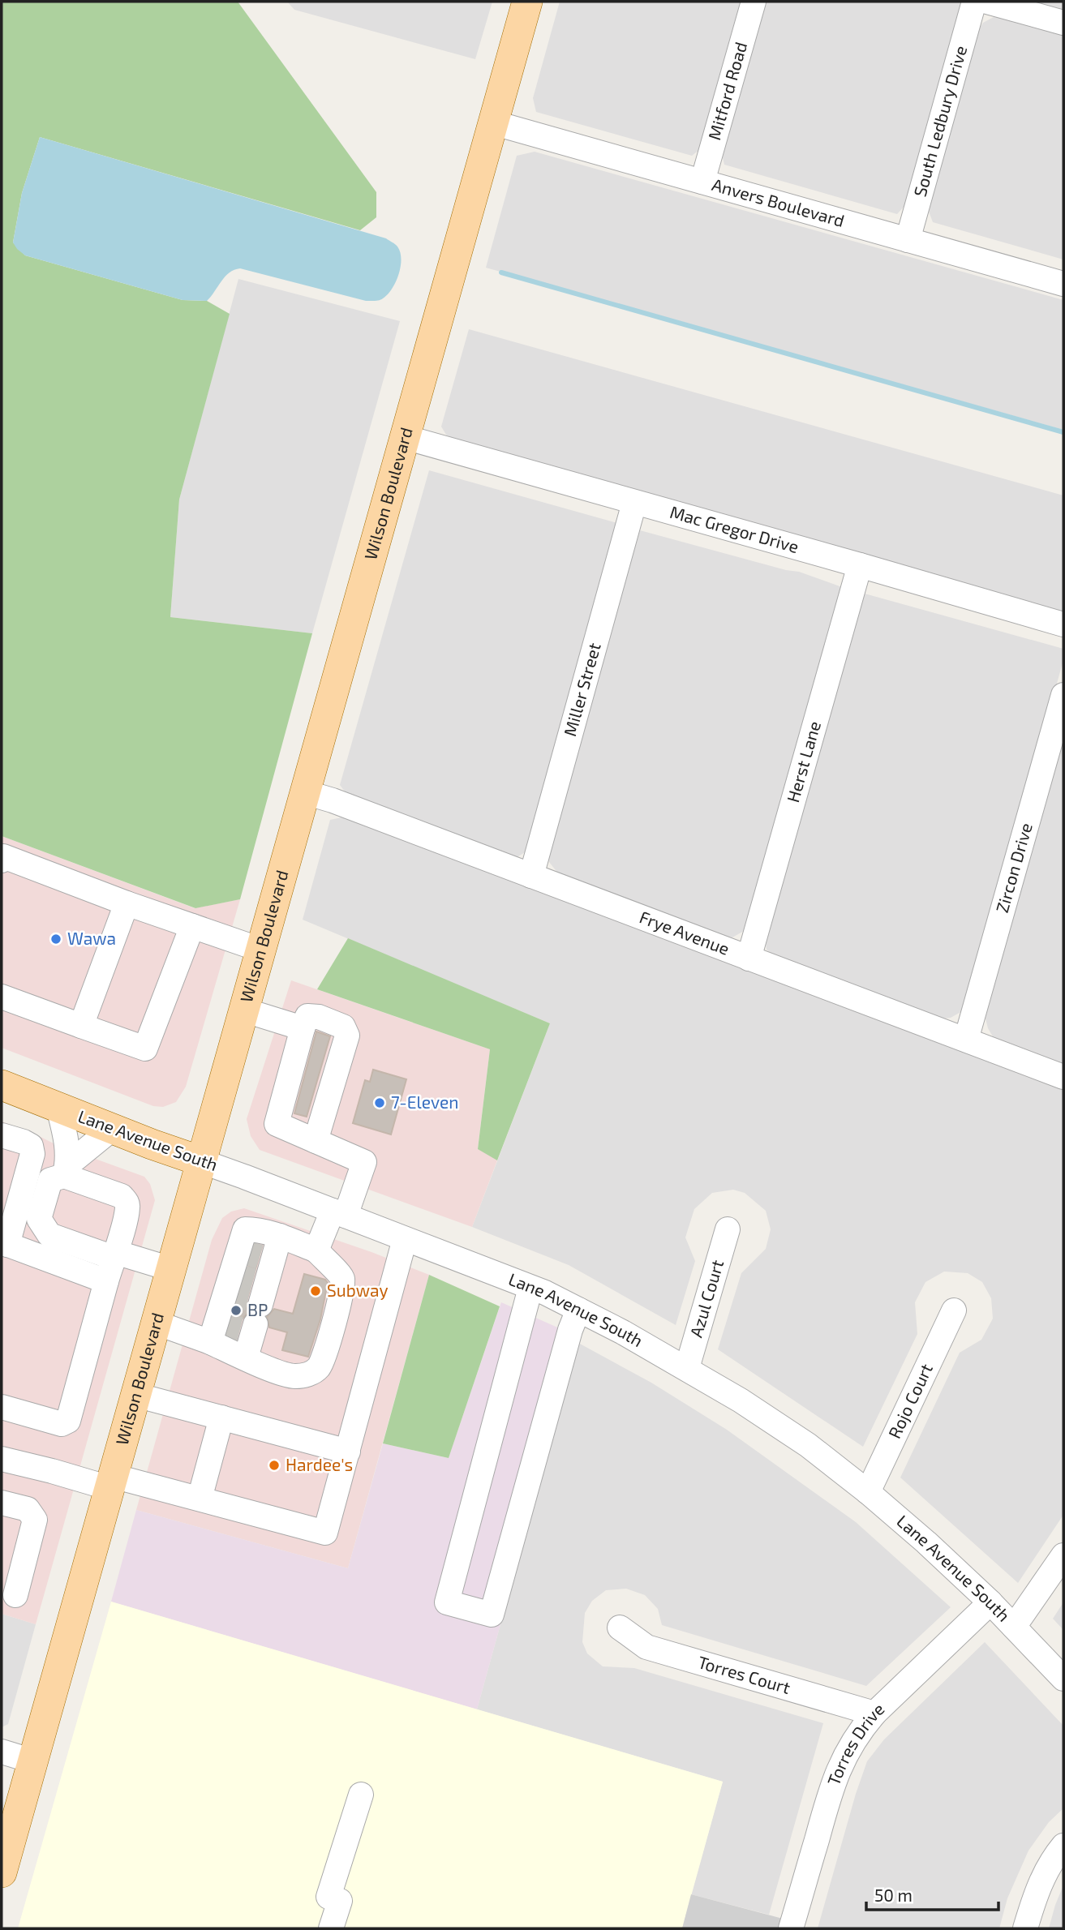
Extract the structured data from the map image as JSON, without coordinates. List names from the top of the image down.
{
  "streets": {
    "main road": ["Wilson Boulevard", "Lane Avenue South"],
    "street": [
      "Mitford Road",
      "South Ledbury Drive",
      "Anvers Boulevard",
      "Mac Gregor Drive",
      "Miller Street",
      "Herst Lane",
      "Zircon Drive",
      "Frye Avenue",
      "Azul Court",
      "Rojo Court",
      "Torres Court",
      "Torres Drive"
    ]
  },
  "crossings": [
    ["Mitford Road", "Anvers Boulevard"],
    ["South Ledbury Drive", "Anvers Boulevard"],
    ["Anvers Boulevard", "Wilson Boulevard"],
    ["Wilson Boulevard", "Mac Gregor Drive"],
    ["Wilson Boulevard", "Frye Avenue"],
    ["Wilson Boulevard", "Lane Avenue South"],
    ["Mac Gregor Drive", "Miller Street"],
    ["Mac Gregor Drive", "Herst Lane"],
    ["Miller Street", "Frye Avenue"],
    ["Herst Lane", "Frye Avenue"],
    ["Zircon Drive", "Frye Avenue"],
    ["Lane Avenue South", "Azul Court"],
    ["Lane Avenue South", "Rojo Court"],
    ["Lane Avenue South", "Torres Drive"],
    ["Torres Court", "Torres Drive"]
  ],
  "places": [
    "Wawa",
    "7-Eleven",
    "Subway",
    "BP",
    "Hardee's"
  ],
  "scale_bar": "50 m"
}
